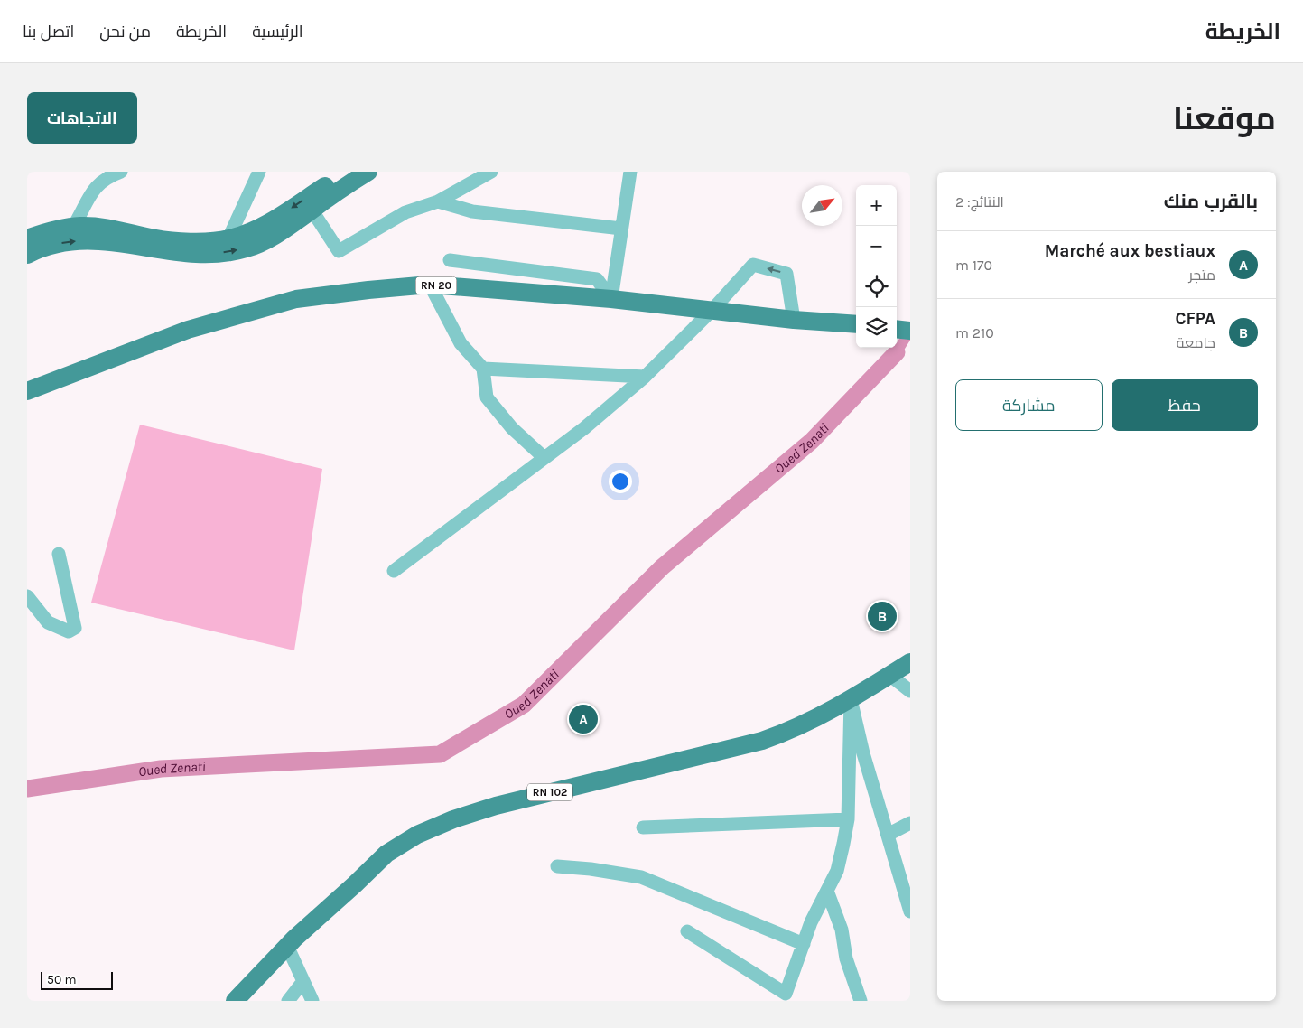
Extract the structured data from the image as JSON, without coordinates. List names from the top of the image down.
{
  "streets": {
    "main road": ["RN 20", "RN 102"]
  },
  "water": ["Oued Zenati"],
  "scale_bar": "50 m",
  "north": "top right",
  "page": {
    "header": "الخريطة",
    "nav": [
      "الرئيسية",
      "الخريطة",
      "من نحن",
      "اتصل بنا"
    ],
    "title": "موقعنا",
    "buttons": [
      "الاتجاهات",
      ["حفظ", "مشاركة"]
    ],
    "heading": ["بالقرب منك", "النتائج: 2"],
    "map_buttons": ["+", "−"],
    "list": [
      {
        "mark": "A",
        "name": "Marché aux bestiaux",
        "note": "متجر",
        "value": "170 m"
      },
      {
        "mark": "B",
        "name": "CFPA",
        "note": "جامعة",
        "value": "210 m"
      }
    ],
    "pins": ["B", "A"],
    "scale": "50 m"
  }
}
